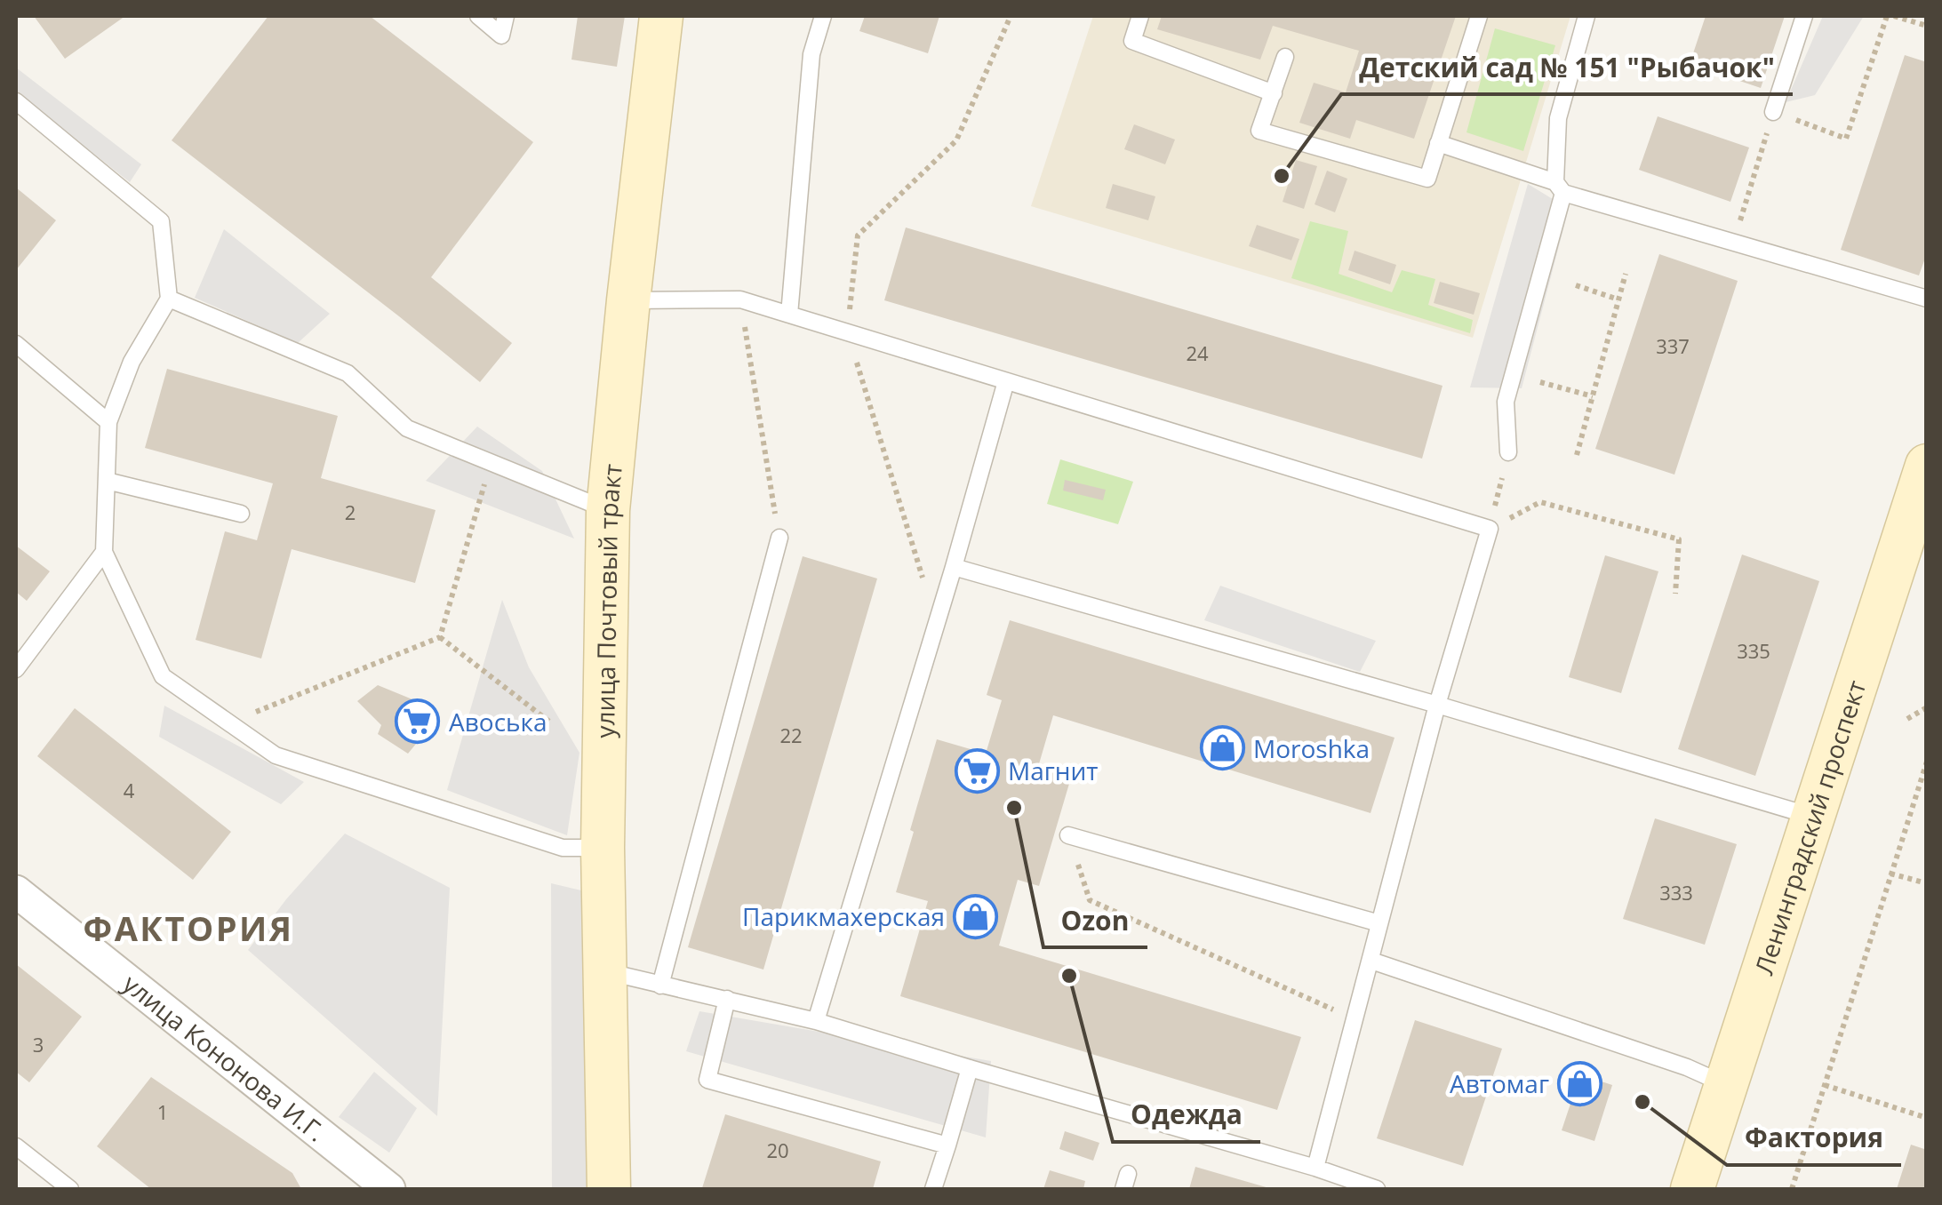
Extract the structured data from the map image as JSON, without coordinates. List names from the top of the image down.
{
  "streets": {
    "street": ["улица Почтовый тракт", "Ленинградский проспект", "улица Кононова И.Г."]
  },
  "districts": ["ФАКТОРИЯ"],
  "places": {
    "other": [
      "Детский сад № 151 \"Рыбачок\"",
      "Ozon",
      "Одежда",
      "Фактория"
    ],
    "supermarket": ["Авоська", "Магнит"],
    "shop": ["Moroshka", "Парикмахерская", "Автомаг"]
  },
  "house_numbers": [
    "337",
    "24",
    "2",
    "335",
    "22",
    "4",
    "333",
    "3",
    "1",
    "20"
  ]
}
